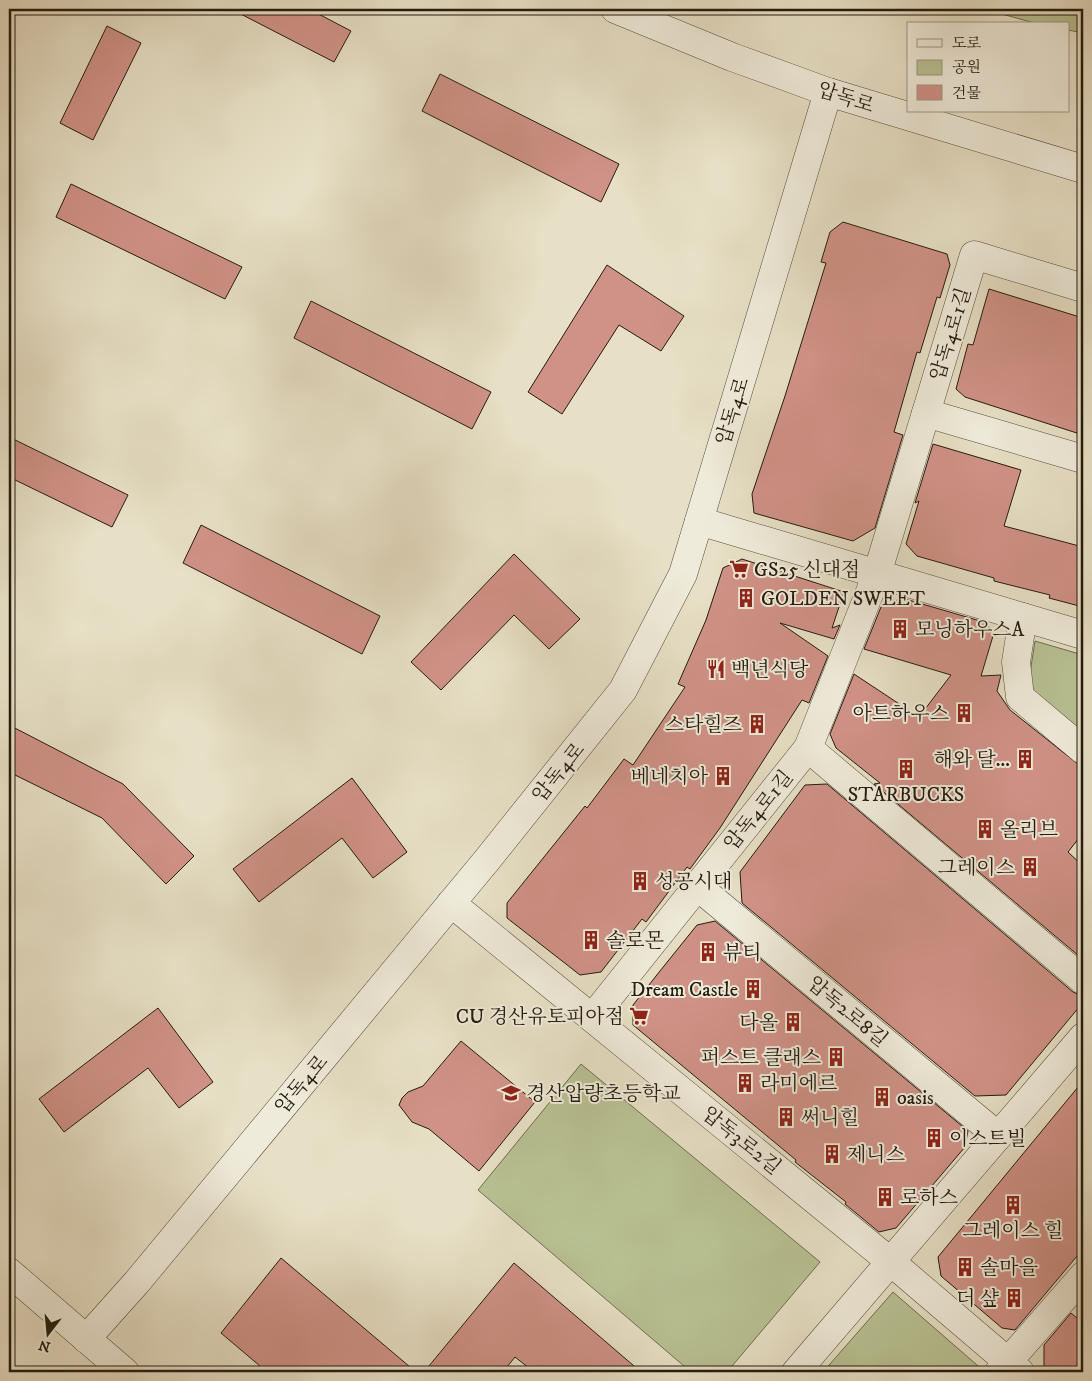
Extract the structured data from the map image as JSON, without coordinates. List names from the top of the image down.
{
  "streets": {
    "street": [
      "압독로",
      "압독4로1길",
      "압독4로",
      "압독2로8길",
      "압독3로2길"
    ]
  },
  "crossings": [
    ["압독로", "압독4로"],
    ["압독4로1길", "압독2로8길"],
    ["압독4로1길", "압독3로2길"],
    ["압독4로", "압독3로2길"]
  ],
  "places": {
    "supermarket": ["GS25 신대점", "CU 경산유토피아점"],
    "building": [
      "GOLDEN SWEET",
      "모닝하우스A",
      "아트하우스",
      "스타힐즈",
      "해와 달...",
      "STARBUCKS",
      "베네치아",
      "올리브",
      "그레이스",
      "성공시대",
      "솔로몬",
      "뷰티",
      "Dream Castle",
      "다올",
      "퍼스트 클래스",
      "라미에르",
      "oasis",
      "써니힐",
      "이스트빌",
      "제니스",
      "로하스",
      "그레이스 힐",
      "솔마을",
      "더 샾"
    ],
    "restaurant": ["백년식당"],
    "school or university": ["경산압량초등학교"]
  },
  "legend": ["도로", "공원", "건물"],
  "north": "bottom"
}
